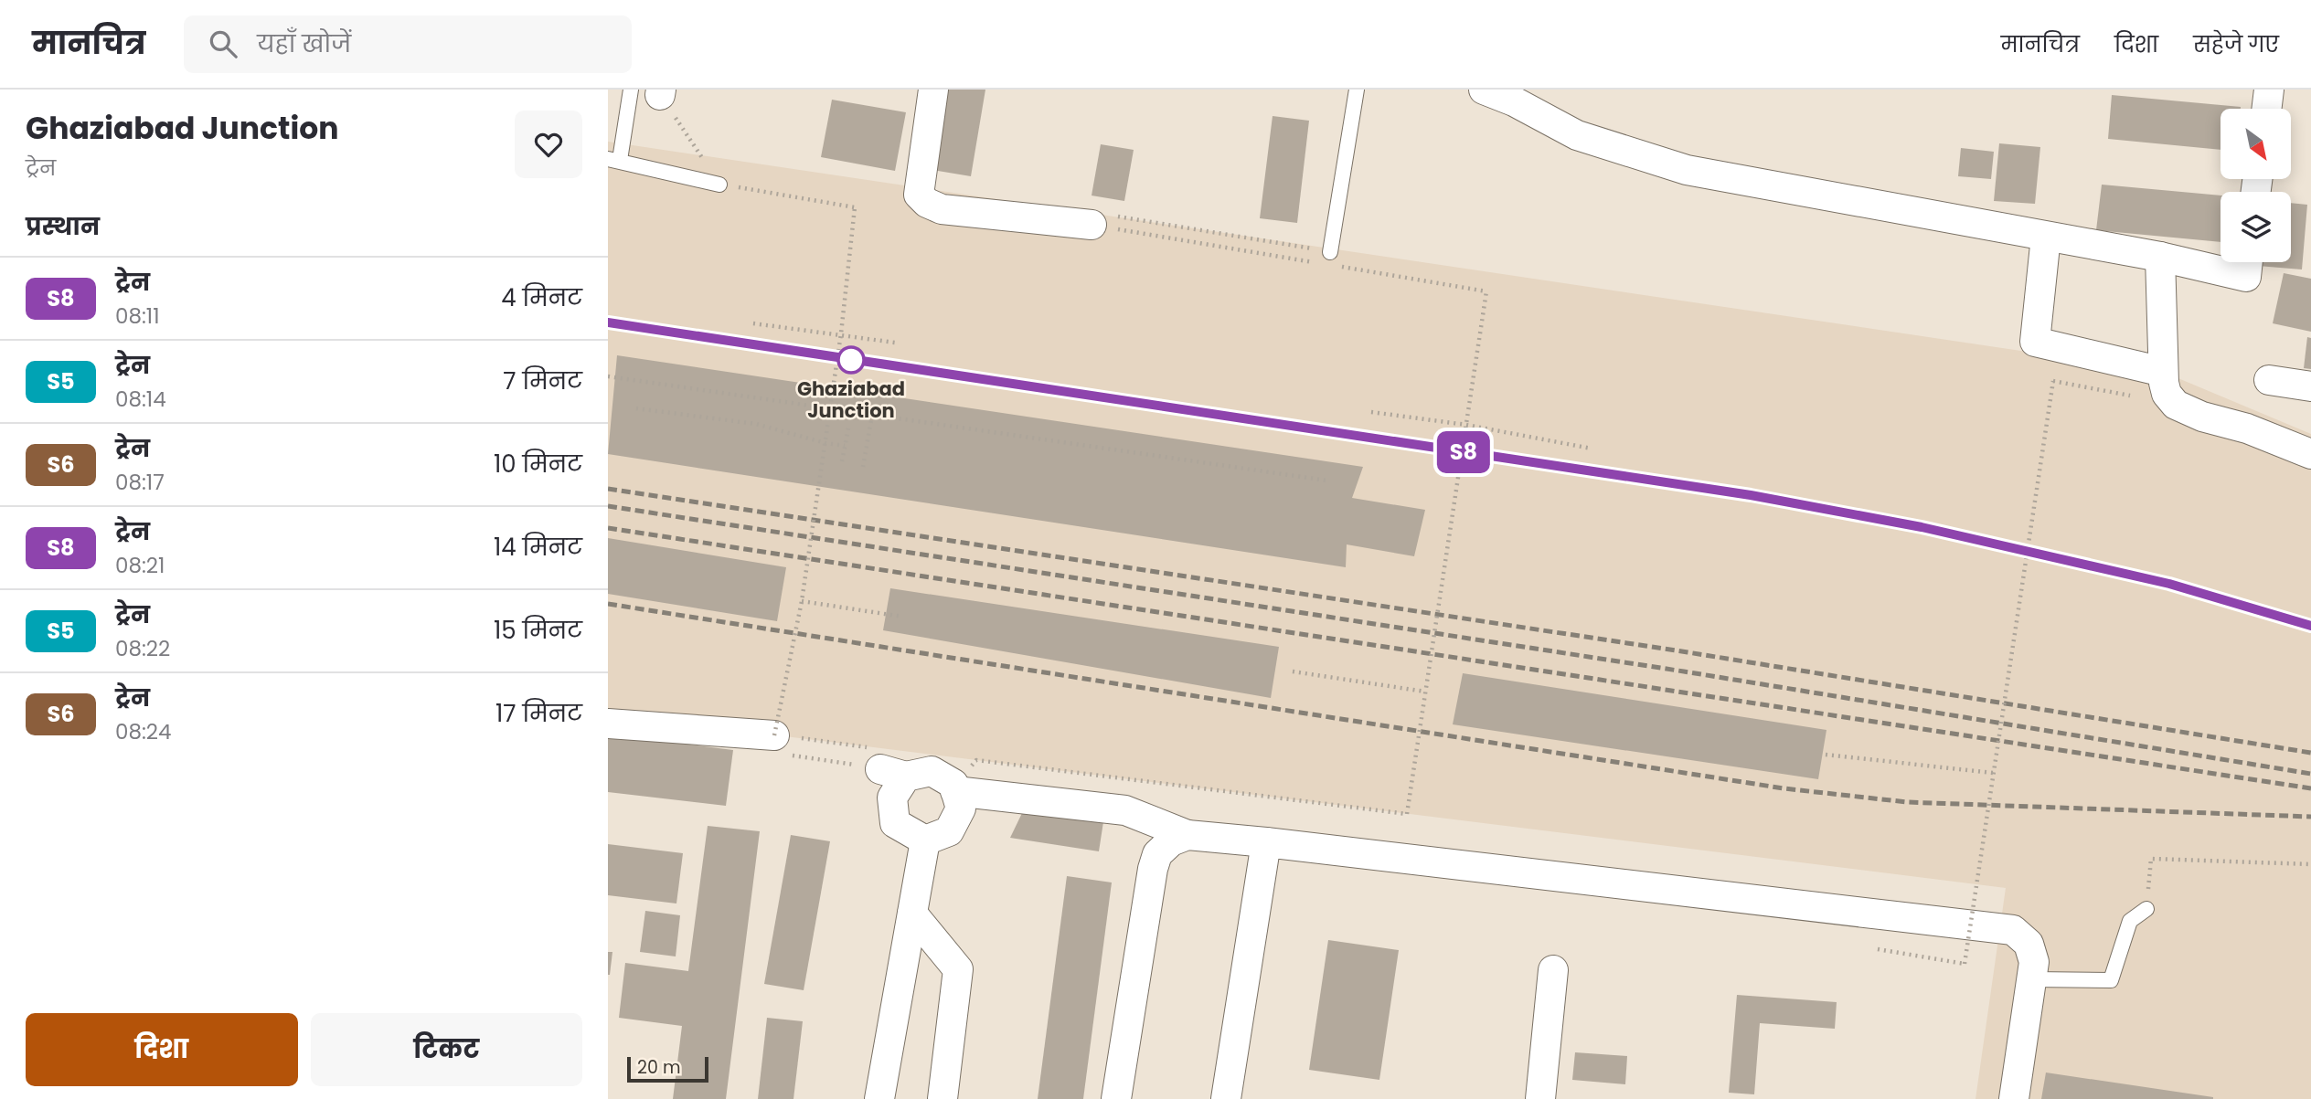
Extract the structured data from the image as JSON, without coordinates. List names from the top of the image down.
{
  "places": ["Ghaziabad Junction"],
  "scale_bar": "20 m",
  "north": "bottom right",
  "page": {
    "header": "मानचित्र",
    "search": "यहाँ खोजें",
    "nav": ["मानचित्र", "दिशा", "सहेजे गए"],
    "heading": [
      ["Ghaziabad Junction", "ट्रेन"],
      "प्रस्थान"
    ],
    "on_map": "S8",
    "list": [
      {
        "mark": "S8",
        "name": "ट्रेन",
        "note": "08:11",
        "value": "4 मिनट"
      },
      {
        "mark": "S5",
        "name": "ट्रेन",
        "note": "08:14",
        "value": "7 मिनट"
      },
      {
        "mark": "S6",
        "name": "ट्रेन",
        "note": "08:17",
        "value": "10 मिनट"
      },
      {
        "mark": "S8",
        "name": "ट्रेन",
        "note": "08:21",
        "value": "14 मिनट"
      },
      {
        "mark": "S5",
        "name": "ट्रेन",
        "note": "08:22",
        "value": "15 मिनट"
      },
      {
        "mark": "S6",
        "name": "ट्रेन",
        "note": "08:24",
        "value": "17 मिनट"
      }
    ],
    "buttons": ["दिशा", "टिकट"],
    "scale": "20 m"
  }
}
